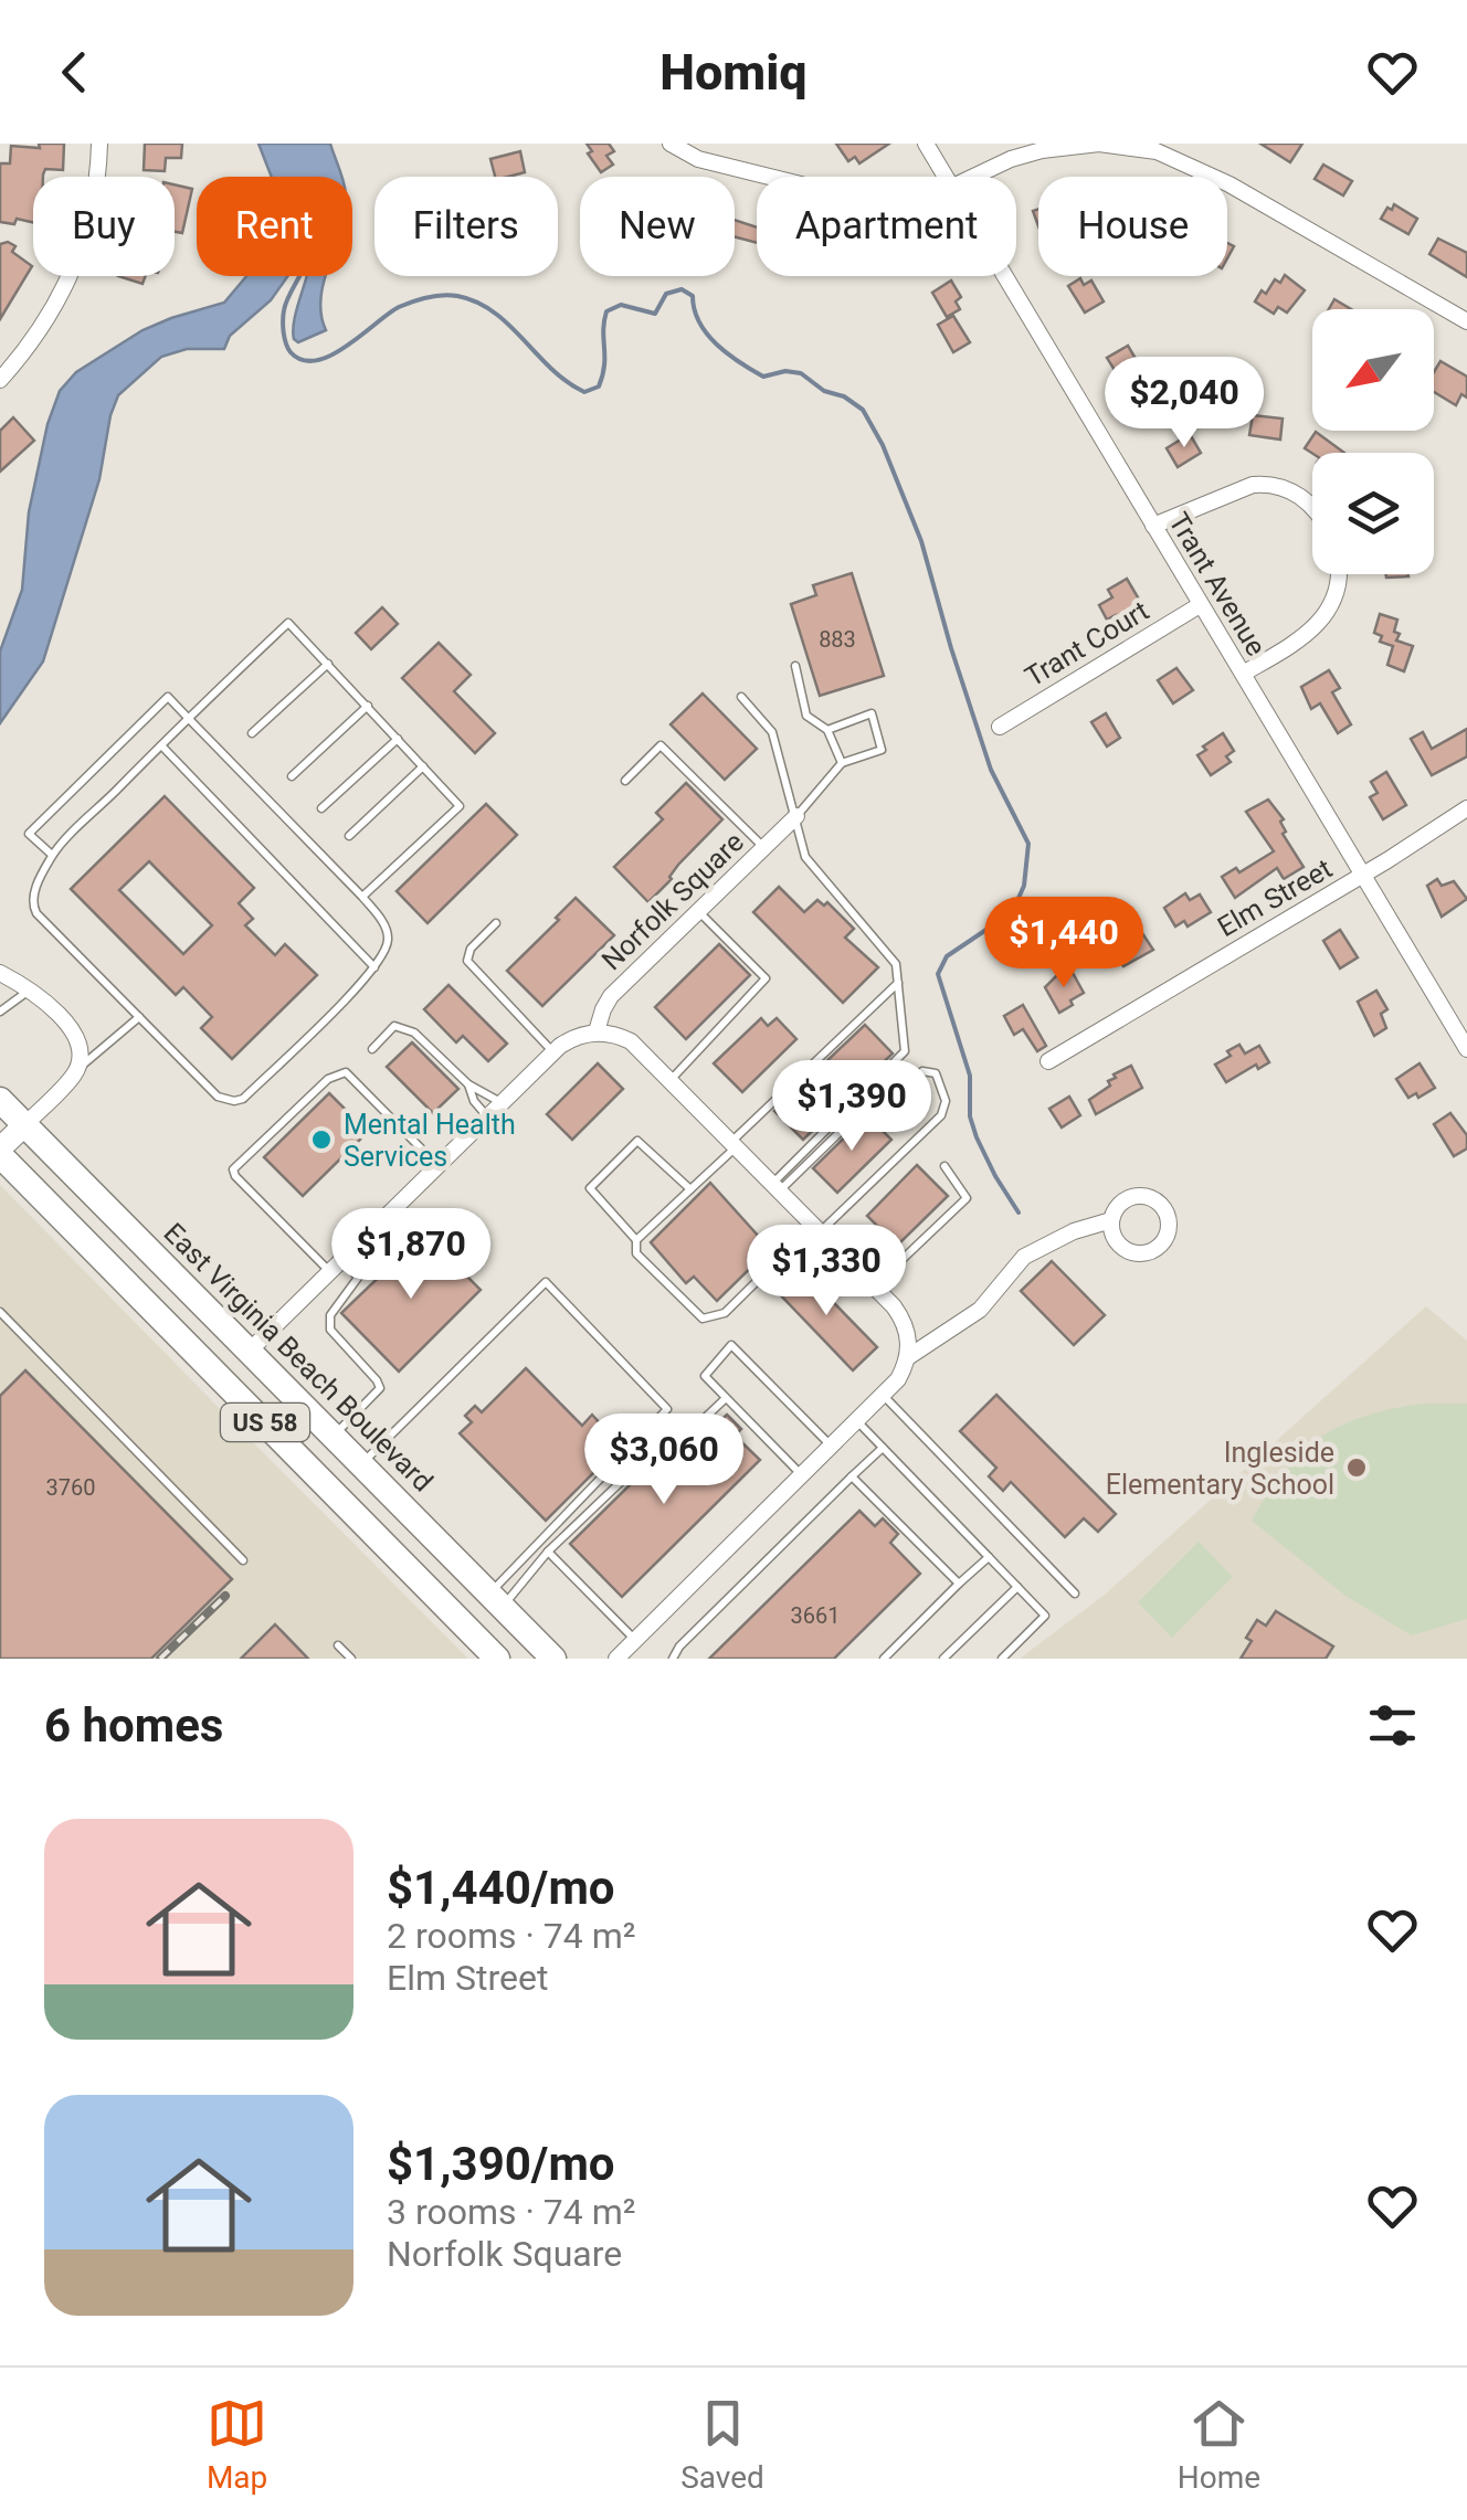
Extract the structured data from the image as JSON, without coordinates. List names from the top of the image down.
{
  "streets": {
    "main road": ["East Virginia Beach Boulevard", "US 58"],
    "street": [
      "Trant Avenue",
      "Trant Court",
      "Elm Street",
      "Norfolk Square"
    ]
  },
  "crossings": [
    ["Trant Avenue", "Trant Court"],
    ["Trant Avenue", "Elm Street"]
  ],
  "places": ["Mental Health Services", "Ingleside Elementary School"],
  "house_numbers": ["883", "3760", "3661"],
  "north": "bottom left",
  "page": {
    "header": "Homiq",
    "chip": [
      "Buy",
      "Rent",
      "Filters",
      "New",
      "Apartment",
      "House"
    ],
    "price": [
      "$2,040",
      "$1,440",
      "$1,390",
      "$1,870",
      "$1,330",
      "$3,060"
    ],
    "heading": "6 homes",
    "list": [
      {
        "name": "$1,440/mo",
        "note": "2 rooms · 74 m² · Elm Street"
      },
      {
        "name": "$1,390/mo",
        "note": "3 rooms · 74 m² · Norfolk Square"
      }
    ],
    "tabs": ["Map", "Saved", "Home"]
  }
}
